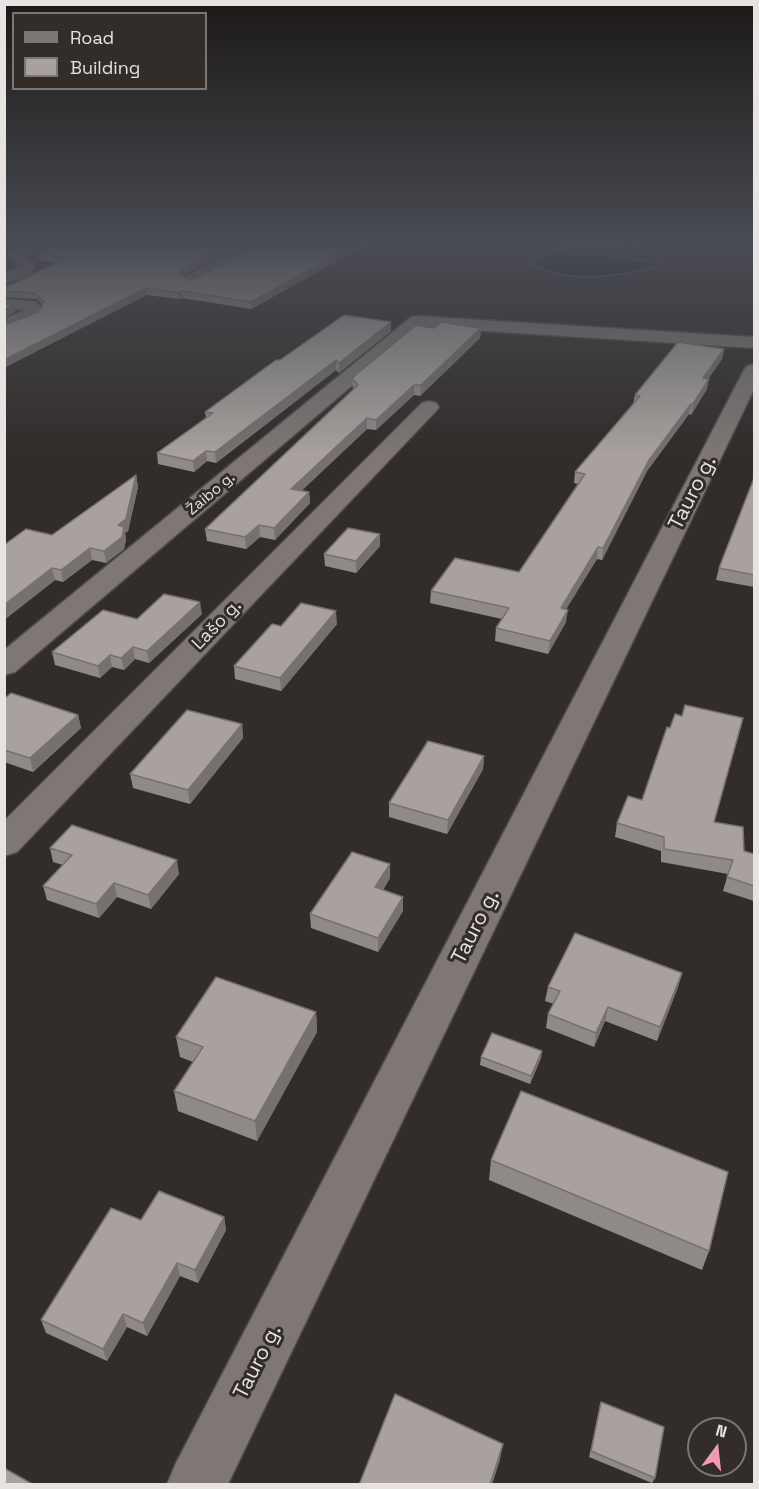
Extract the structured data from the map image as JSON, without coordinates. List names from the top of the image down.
{
  "streets": {
    "street": ["Tauro g.", "Žaibo g.", "Lašo g."]
  },
  "legend": ["Road", "Building"],
  "north": "top"
}
